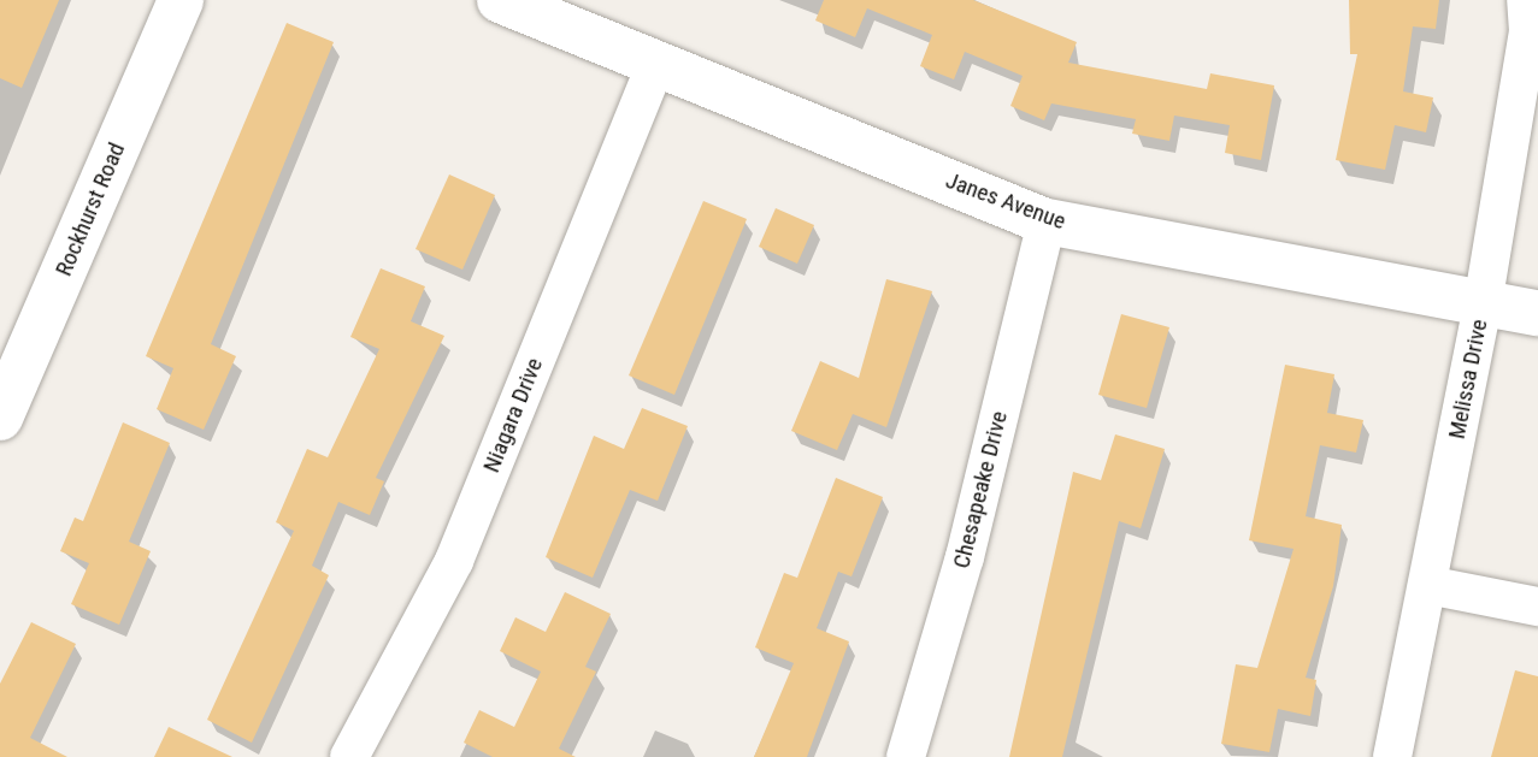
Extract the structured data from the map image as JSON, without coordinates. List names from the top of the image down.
{
  "streets": {
    "street": [
      "Janes Avenue",
      "Rockhurst Road",
      "Melissa Drive",
      "Niagara Drive",
      "Chesapeake Drive"
    ]
  },
  "crossings": [
    ["Janes Avenue", "Melissa Drive"],
    ["Janes Avenue", "Niagara Drive"],
    ["Janes Avenue", "Chesapeake Drive"]
  ]
}
